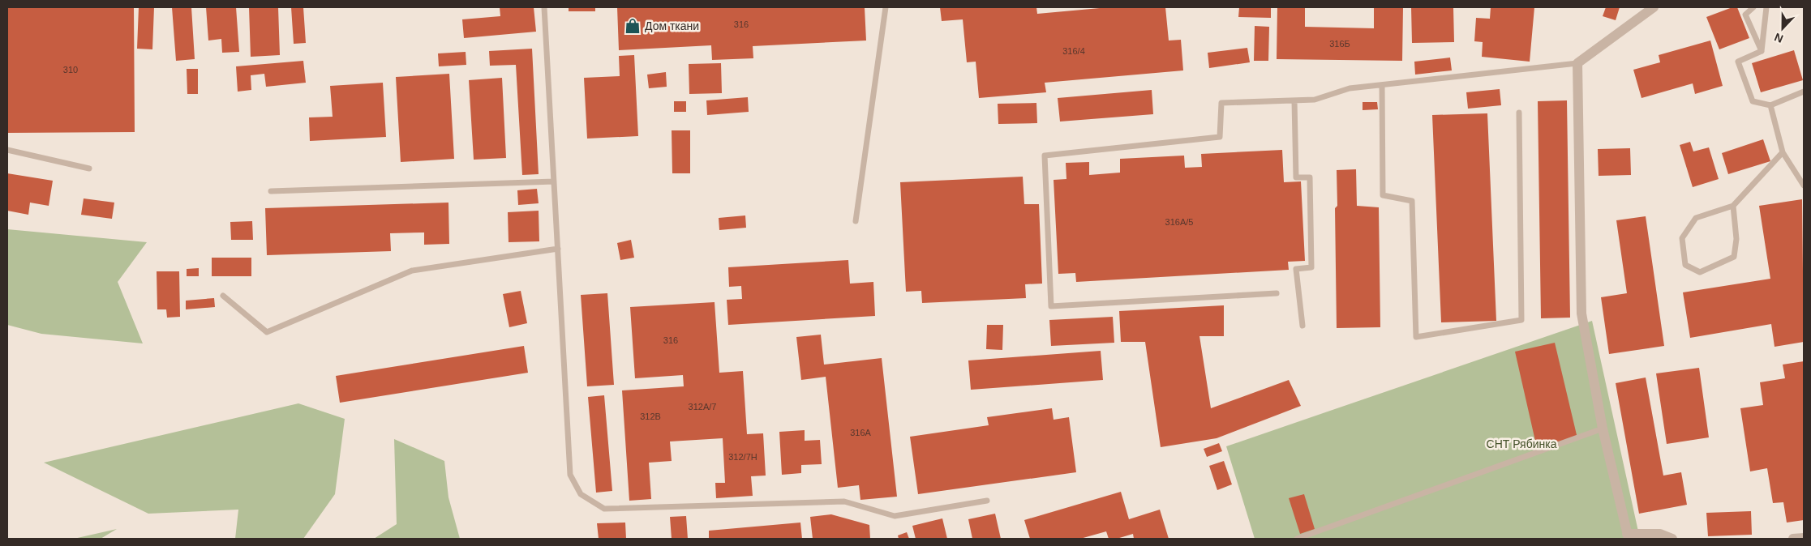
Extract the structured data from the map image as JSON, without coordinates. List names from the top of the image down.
{
  "parks": ["СНТ Рябинка"],
  "places": {
    "shop": ["Дом ткани"]
  },
  "house_numbers": [
    "316",
    "316Б",
    "316/4",
    "310",
    "316А/5",
    "316",
    "312А/7",
    "312В",
    "316А",
    "312/7Н"
  ],
  "north": "bottom"
}
